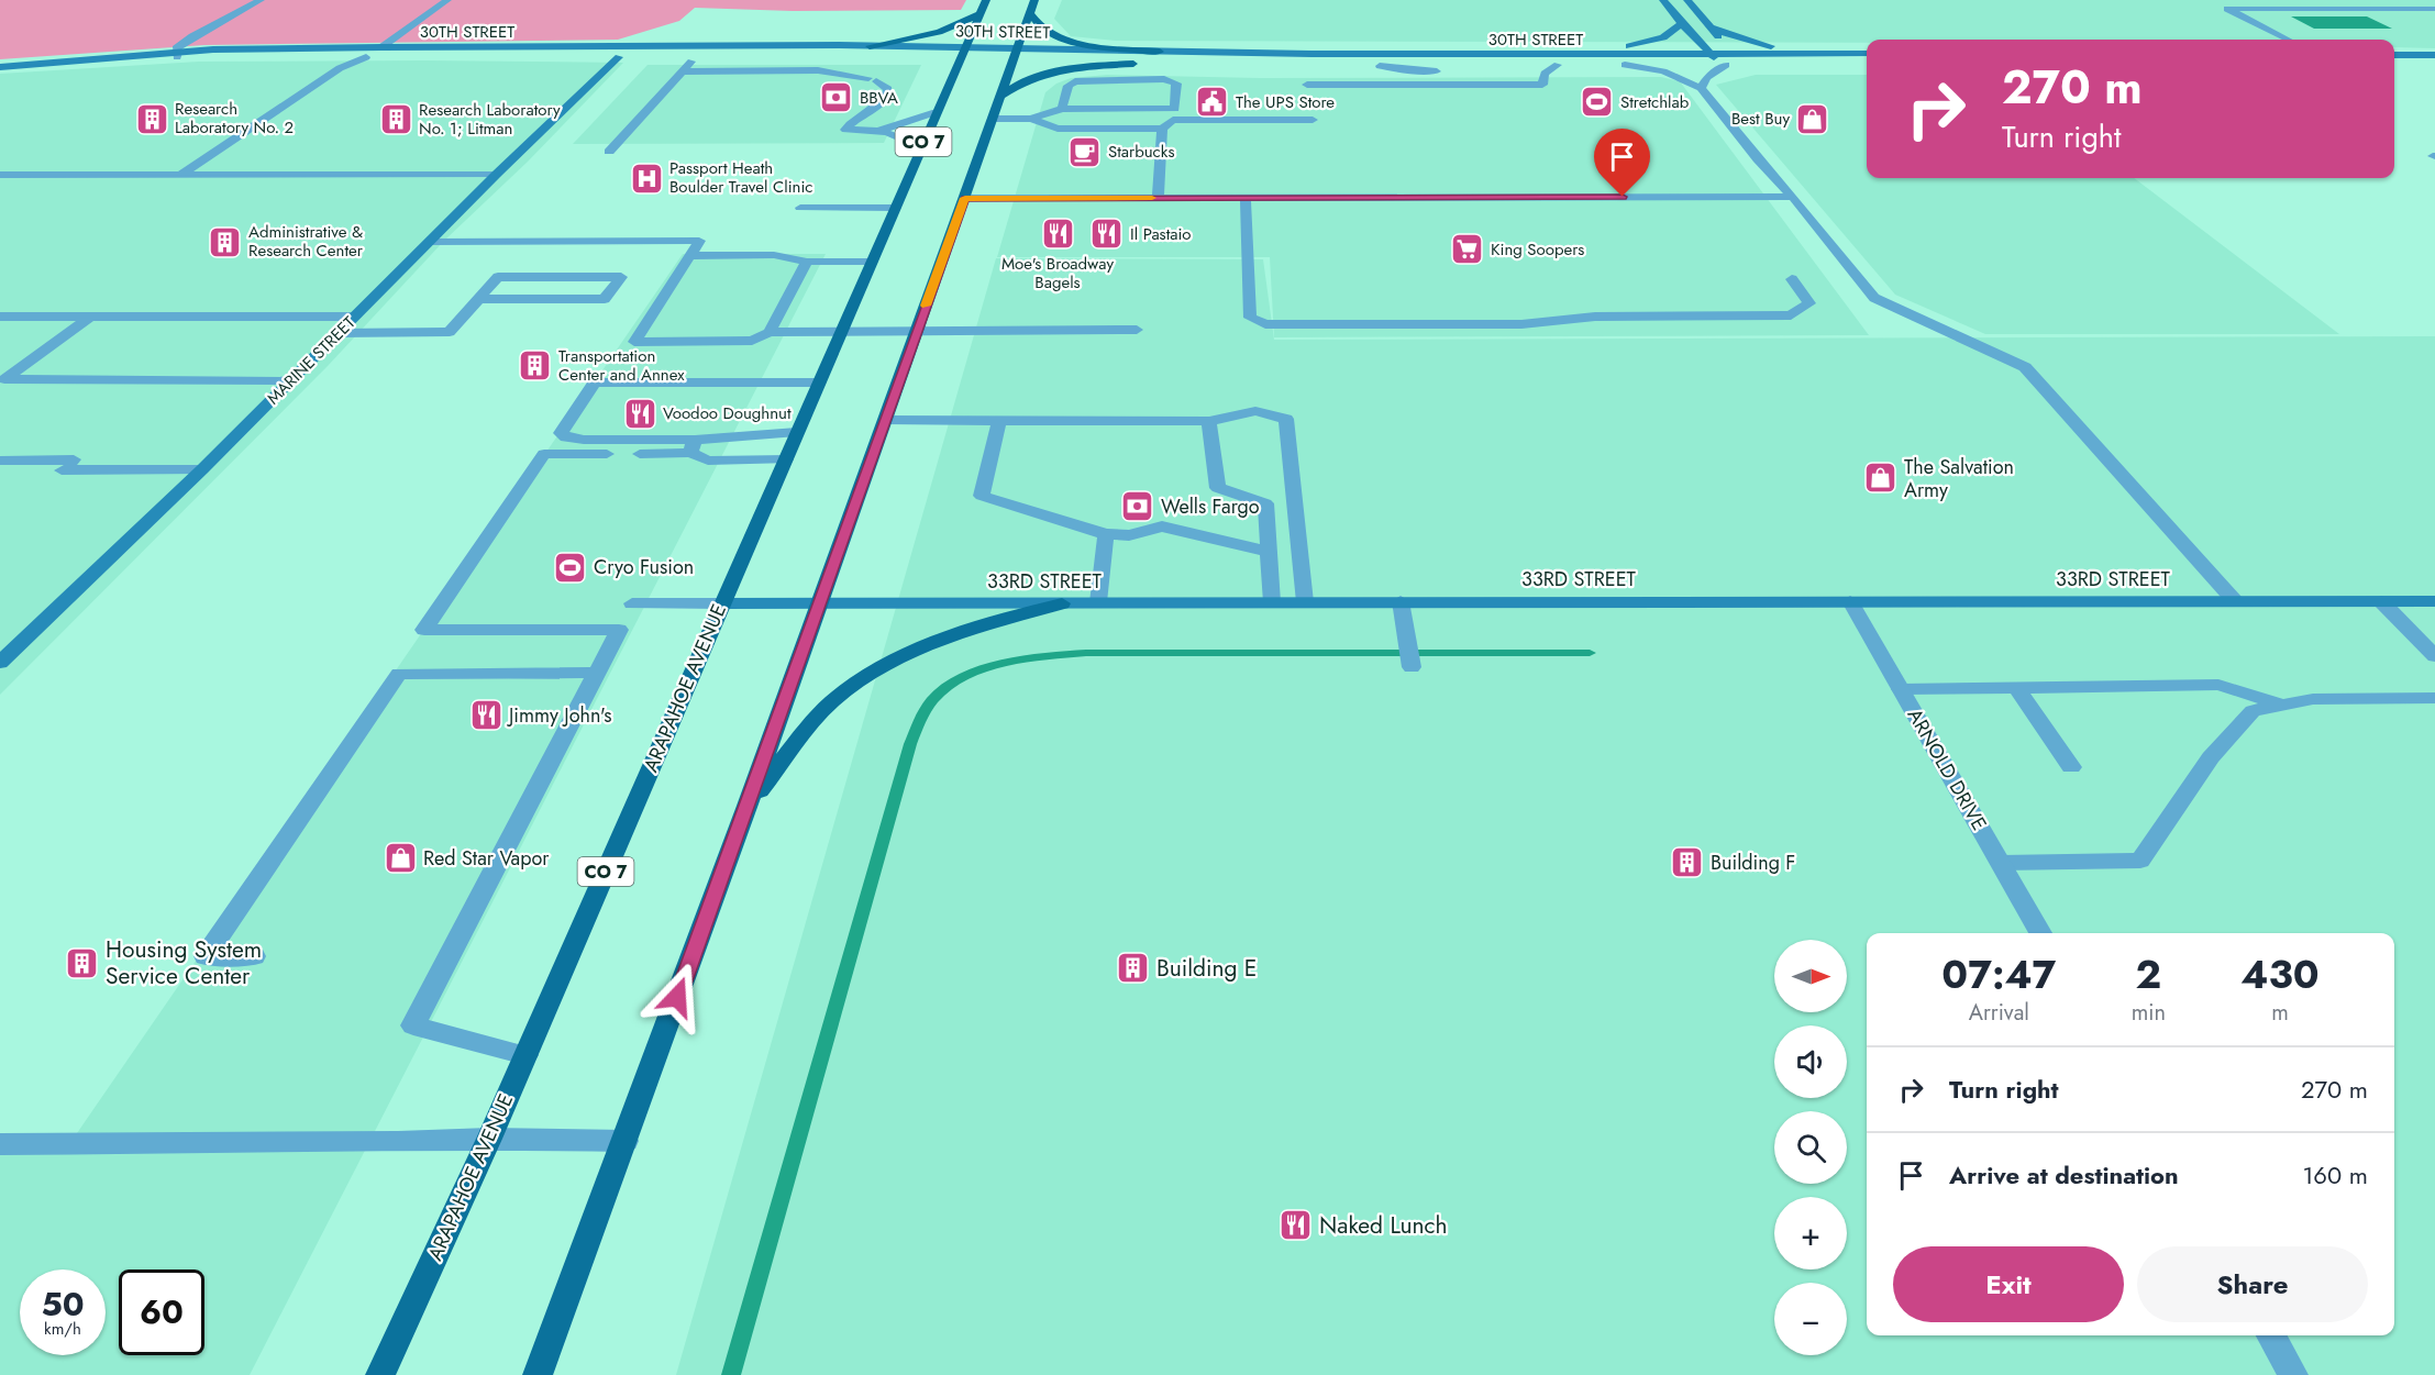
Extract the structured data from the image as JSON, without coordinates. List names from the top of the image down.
{
  "streets": {
    "main road": [
      "30TH STREET",
      "CO 7",
      "MARINE STREET",
      "33RD STREET",
      "ARAPAHOE AVENUE"
    ],
    "street": ["ARNOLD DRIVE"]
  },
  "crossings": [
    ["30TH STREET", "CO 7"],
    ["30TH STREET", "MARINE STREET"],
    ["30TH STREET", "ARAPAHOE AVENUE"],
    ["CO 7", "33RD STREET"],
    ["33RD STREET", "ARAPAHOE AVENUE"],
    ["33RD STREET", "ARNOLD DRIVE"]
  ],
  "places": {
    "bank": ["BBVA", "Wells Fargo"],
    "public building": ["The UPS Store"],
    "sports": ["Stretchlab", "Cryo Fusion"],
    "building": [
      "Research Laboratory No. 2",
      "Research Laboratory No. 1; Litman",
      "Administrative & Research Center",
      "Transportation Center and Annex",
      "Building F",
      "Housing System Service Center",
      "Building E"
    ],
    "shop": ["Best Buy", "The Salvation Army", "Red Star Vapor"],
    "cafe": ["Starbucks"],
    "hospital": ["Passport Heath Boulder Travel Clinic"],
    "restaurant": [
      "Moe's Broadway Bagels",
      "Il Pastaio",
      "Voodoo Doughnut",
      "Jimmy John's",
      "Naked Lunch"
    ],
    "supermarket": ["King Soopers"]
  },
  "north": "right",
  "page": {
    "turn": ["270 m", "Turn right"],
    "eta": [
      "07:47",
      "Arrival",
      "2",
      "min",
      "430",
      "m"
    ],
    "map_buttons": ["+", "−"],
    "list": [
      {
        "name": "Turn right",
        "value": "270 m"
      },
      {
        "name": "Arrive at destination",
        "value": "160 m"
      }
    ],
    "buttons": ["Exit", "Share"],
    "speed": "50 km/h",
    "limit": "60"
  }
}
